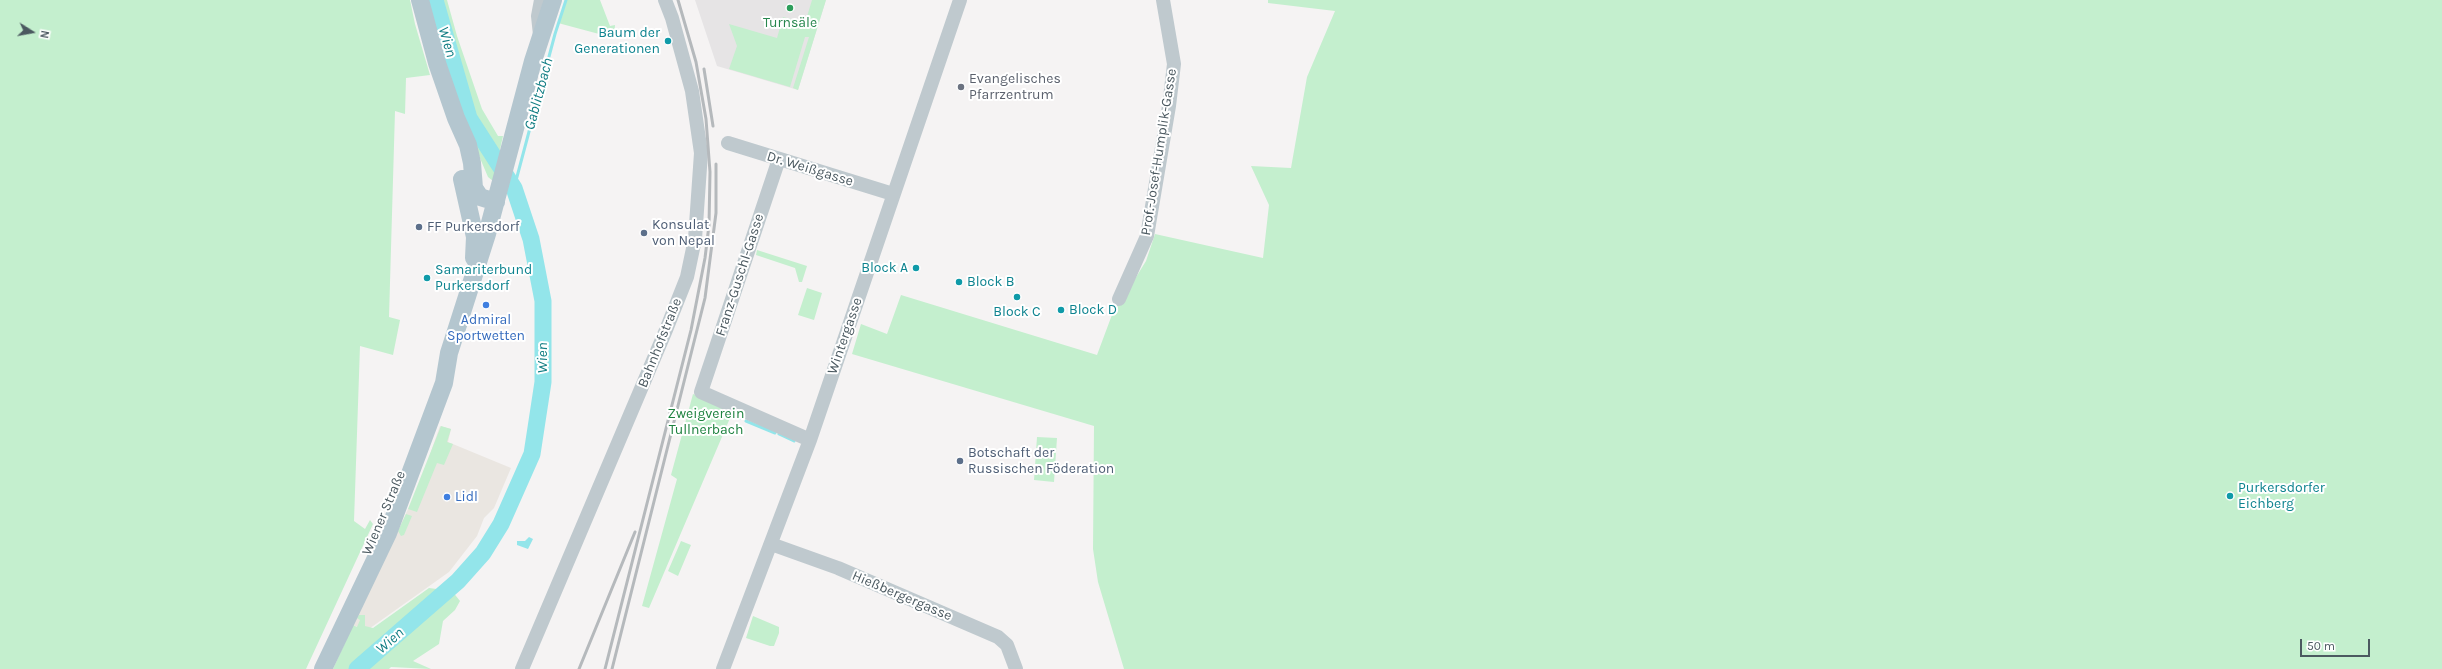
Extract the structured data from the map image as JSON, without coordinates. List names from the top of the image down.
{
  "streets": {
    "main road": ["Wiener Straße"],
    "street": [
      "Prof.-Josef-Humplik-Gasse",
      "Dr. Weißgasse",
      "Franz-Guschl-Gasse",
      "Wintergasse",
      "Bahnhofstraße",
      "Hießbergergasse"
    ]
  },
  "crossings": [
    ["Dr. Weißgasse", "Franz-Guschl-Gasse"],
    ["Dr. Weißgasse", "Wintergasse"],
    ["Franz-Guschl-Gasse", "Wintergasse"],
    ["Wintergasse", "Hießbergergasse"]
  ],
  "water": ["Wien", "Gablitzbach"],
  "parks": ["Zweigverein Tullnerbach"],
  "places": [
    "Turnsäle",
    "Baum der Generationen",
    "Evangelisches Pfarrzentrum",
    "FF Purkersdorf",
    "Konsulat von Nepal",
    "Block A",
    "Samariterbund Purkersdorf",
    "Block B",
    "Block C",
    "Admiral Sportwetten",
    "Block D",
    "Botschaft der Russischen Föderation",
    "Purkersdorfer Eichberg",
    "Lidl"
  ],
  "scale_bar": "50 m",
  "north": "right"
}
